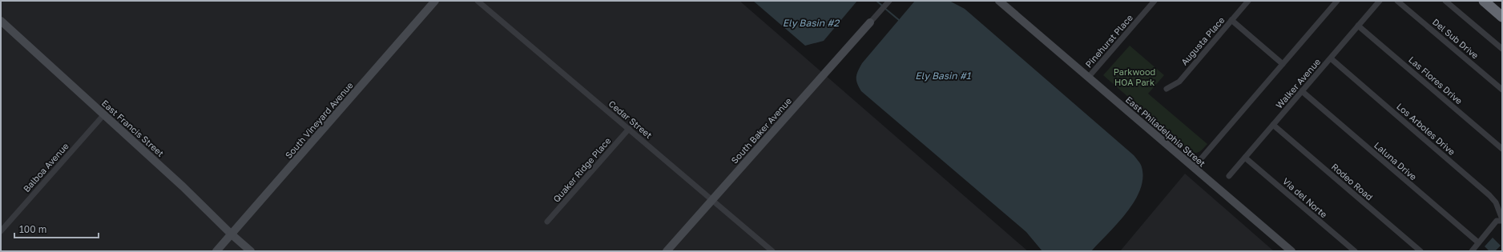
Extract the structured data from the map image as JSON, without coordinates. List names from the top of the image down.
{
  "streets": {
    "street": [
      "Del Sub Drive",
      "Pinehurst Place",
      "Augusta Place",
      "Las Flores Drive",
      "Walker Avenue",
      "Cedar Street",
      "South Vineyard Avenue",
      "East Francis Street",
      "Los Arboles Drive",
      "South Baker Avenue",
      "East Philadelphia Street",
      "Laluna Drive",
      "Balboa Avenue",
      "Quaker Ridge Place",
      "Rodeo Road",
      "Via del Norte"
    ]
  },
  "crossings": [
    ["Pinehurst Place", "East Philadelphia Street"],
    ["Las Flores Drive", "Walker Avenue"],
    ["Walker Avenue", "Los Arboles Drive"],
    ["Walker Avenue", "Laluna Drive"],
    ["Walker Avenue", "Rodeo Road"],
    ["Walker Avenue", "Via del Norte"],
    ["Cedar Street", "South Baker Avenue"],
    ["Cedar Street", "Quaker Ridge Place"],
    ["South Vineyard Avenue", "East Francis Street"],
    ["East Francis Street", "Balboa Avenue"]
  ],
  "water": ["Ely Basin #2", "Ely Basin #1"],
  "parks": ["Parkwood HOA Park"],
  "scale_bar": "100 m"
}
